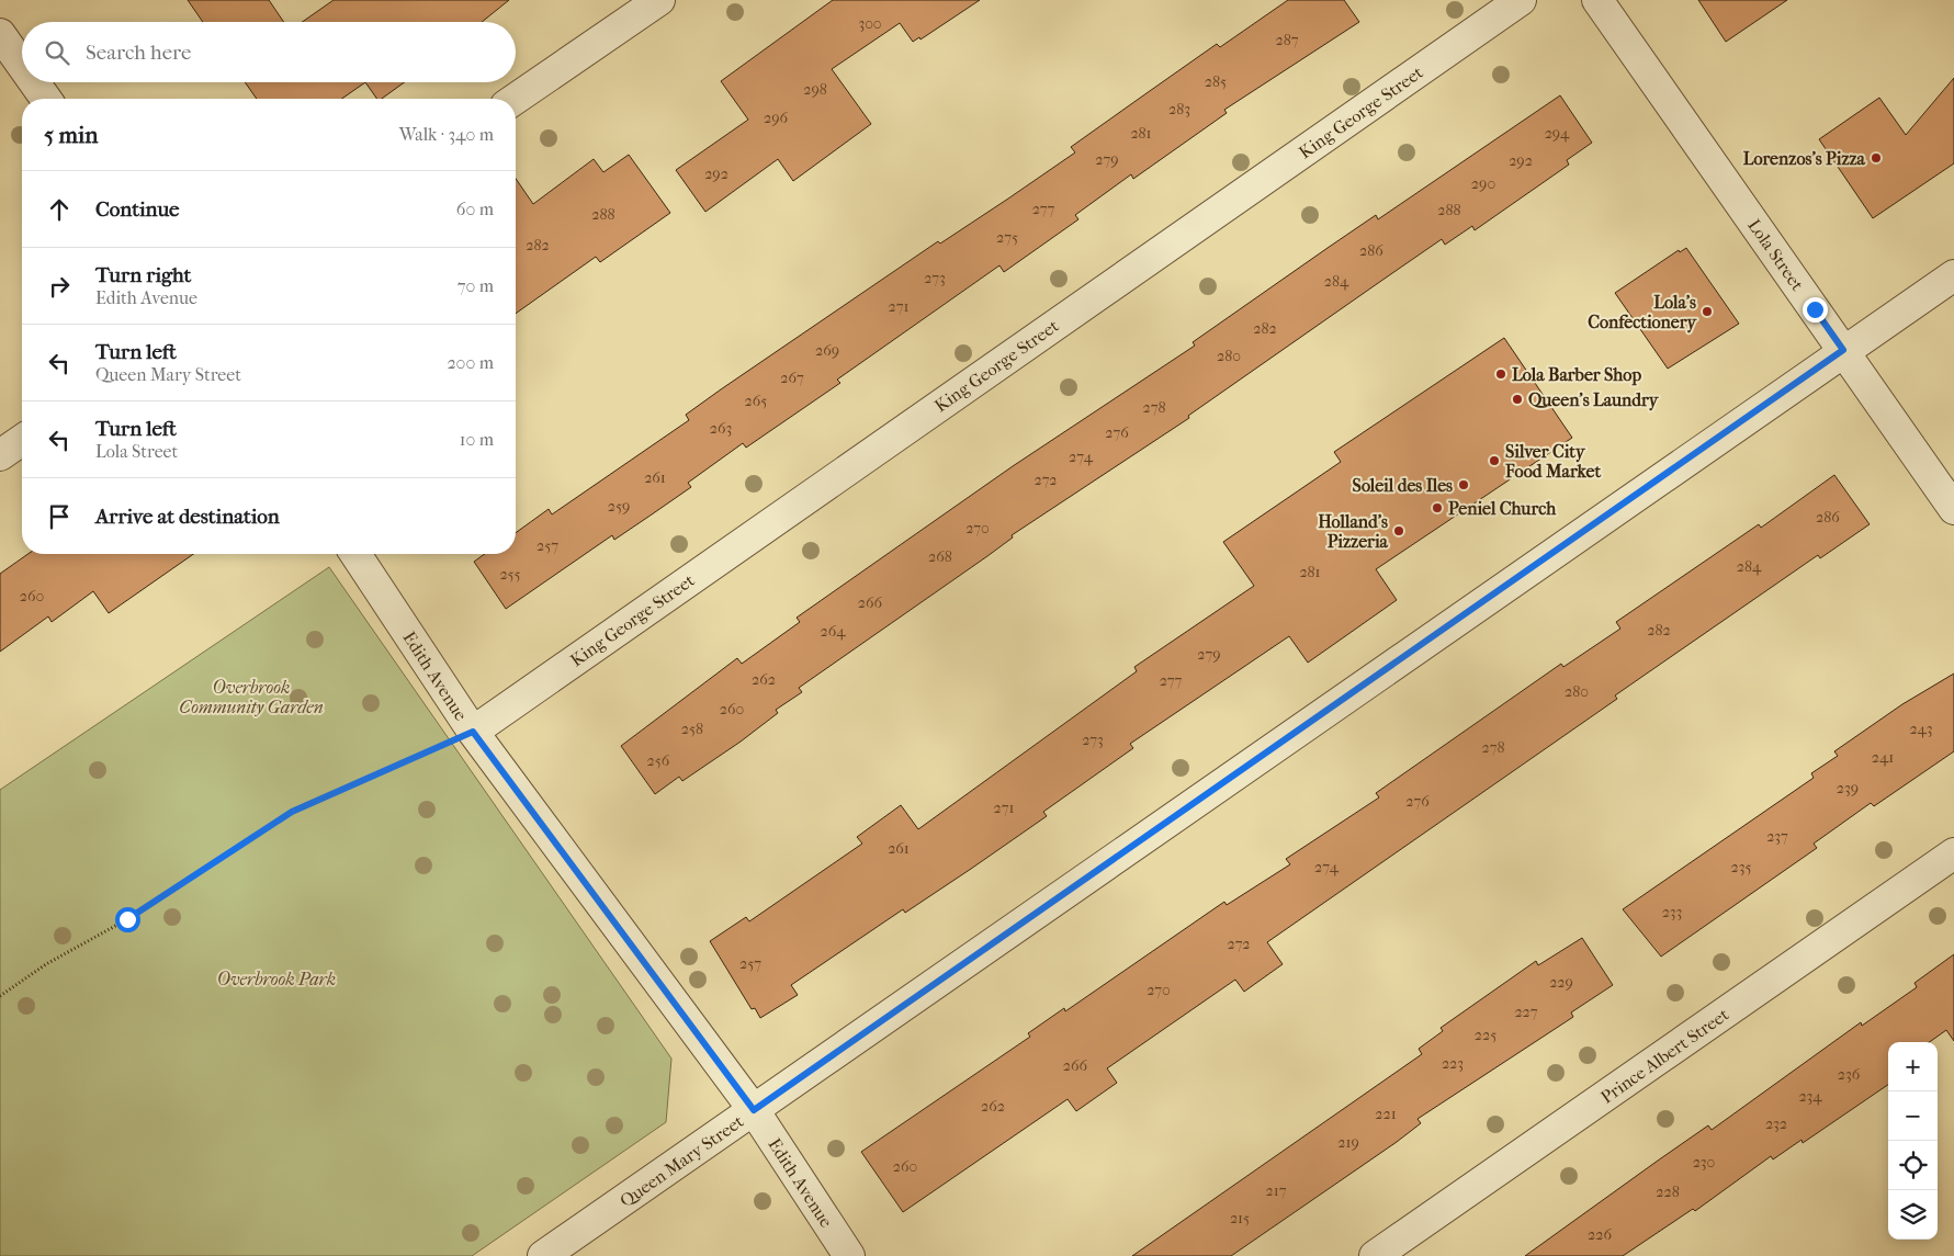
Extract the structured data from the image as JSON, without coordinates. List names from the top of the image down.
{
  "streets": {
    "street": [
      "King George Street",
      "Lola Street",
      "Edith Avenue",
      "Prince Albert Street",
      "Queen Mary Street"
    ]
  },
  "crossings": [
    ["King George Street", "Edith Avenue"],
    ["Lola Street", "Queen Mary Street"],
    ["Edith Avenue", "Queen Mary Street"]
  ],
  "parks": ["Overbrook Community Garden", "Overbrook Park"],
  "places": [
    "Lorenzos's Pizza",
    "Lola's Confectionery",
    "Lola Barber Shop",
    "Queen's Laundry",
    "Silver City Food Market",
    "Soleil des Iles",
    "Peniel Church",
    "Holland's Pizzeria"
  ],
  "house_numbers": [
    "300",
    "287",
    "285",
    "298",
    "283",
    "296",
    "281",
    "294",
    "279",
    "292",
    "292",
    "290",
    "277",
    "288",
    "288",
    "275",
    "282",
    "286",
    "273",
    "284",
    "271",
    "282",
    "269",
    "280",
    "267",
    "265",
    "278",
    "263",
    "276",
    "274",
    "261",
    "272",
    "259",
    "286",
    "270",
    "257",
    "268",
    "284",
    "281",
    "255",
    "260",
    "266",
    "282",
    "264",
    "279",
    "262",
    "277",
    "280",
    "260",
    "258",
    "243",
    "273",
    "278",
    "241",
    "256",
    "239",
    "276",
    "271",
    "237",
    "261",
    "274",
    "235",
    "233",
    "272",
    "257",
    "229",
    "270",
    "227",
    "225",
    "223",
    "266",
    "236",
    "234",
    "262",
    "221",
    "232",
    "219",
    "230",
    "260",
    "217",
    "228",
    "215",
    "226"
  ],
  "page": {
    "search": "Search here",
    "heading": ["5 min", "Walk · 340 m"],
    "list": [
      ["Continue", "60 m"],
      ["Turn right", "Edith Avenue", "70 m"],
      ["Turn left", "Queen Mary Street", "200 m"],
      ["Turn left", "Lola Street", "10 m"],
      "Arrive at destination"
    ],
    "map_buttons": ["+", "−"]
  }
}
